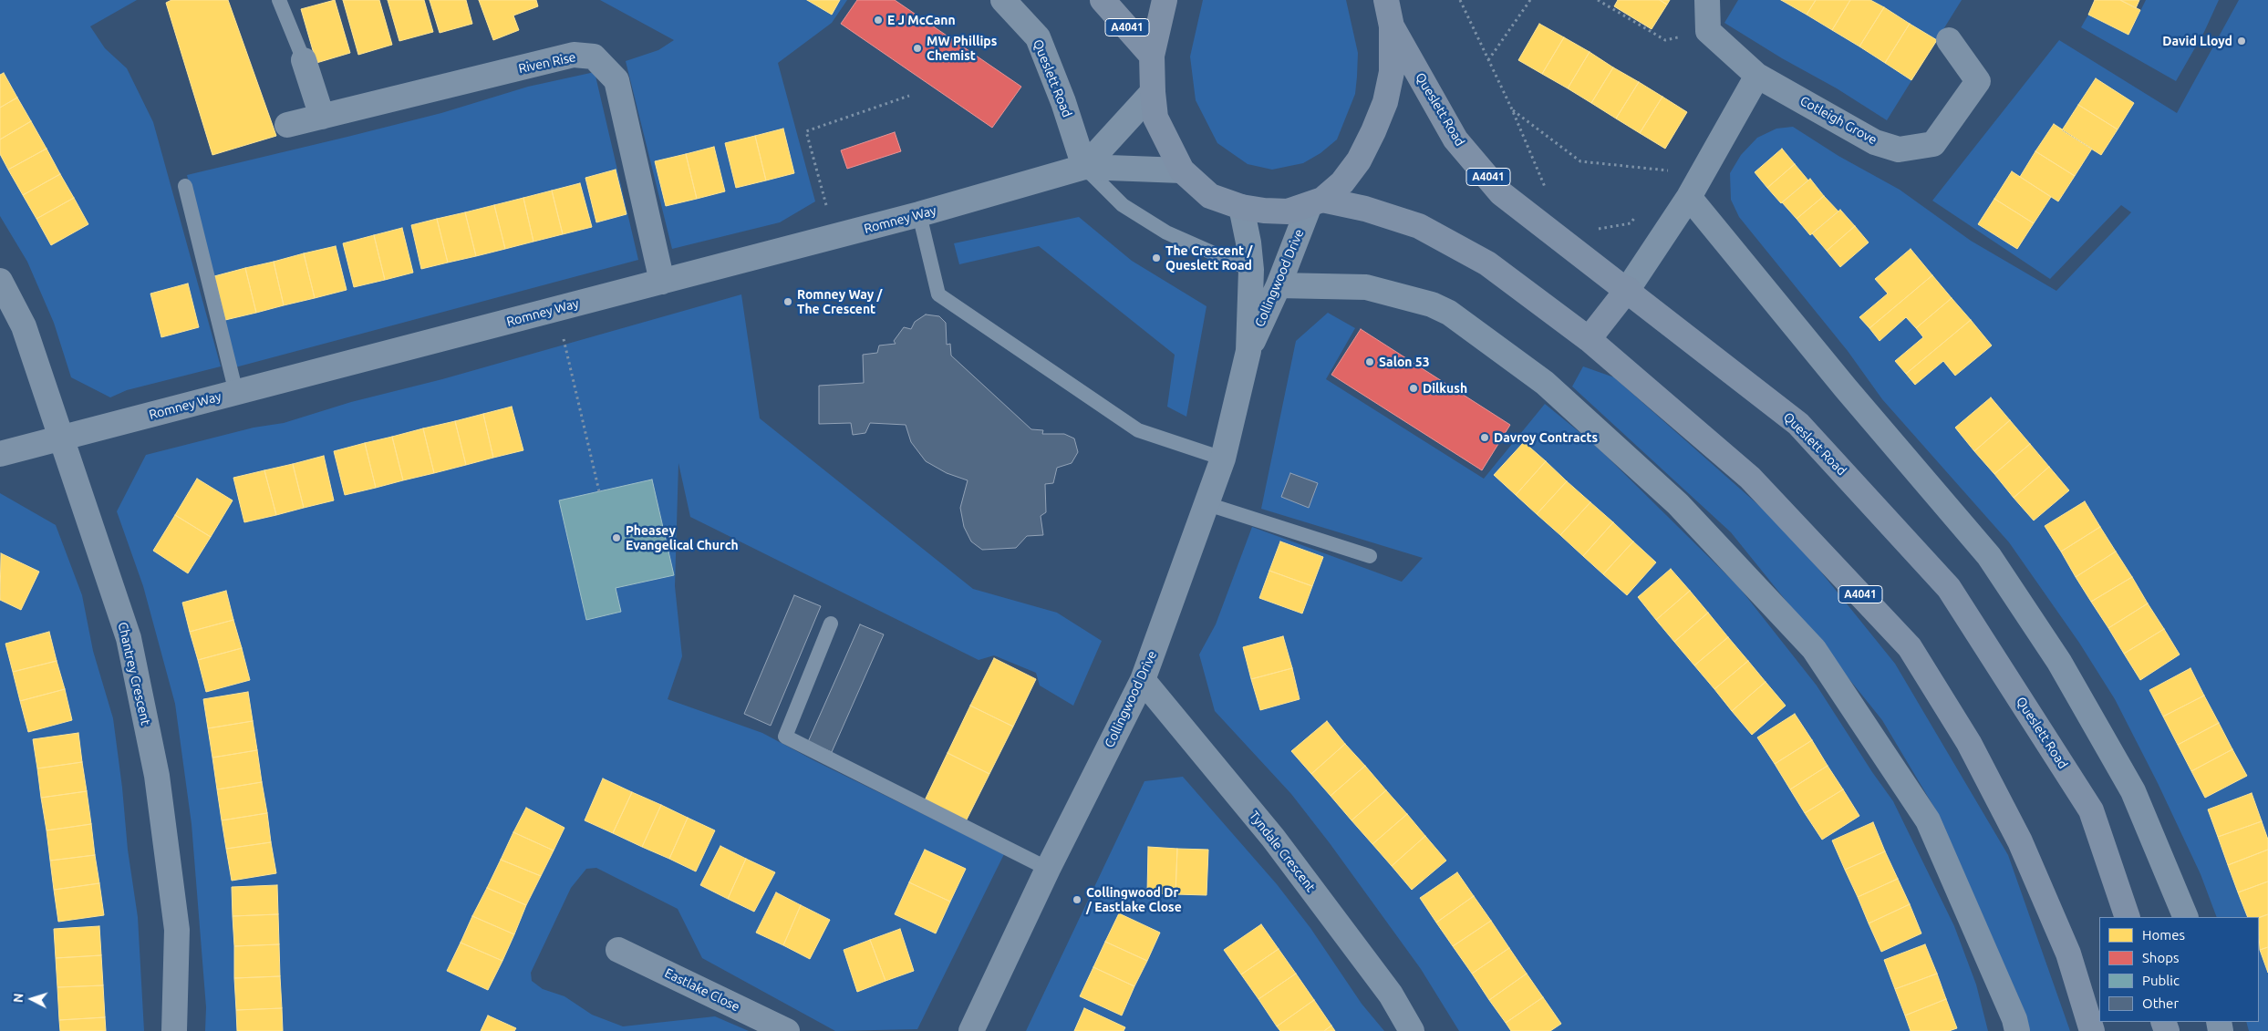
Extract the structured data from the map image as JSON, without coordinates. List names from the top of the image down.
{
  "streets": {
    "highway": ["A4041", "Queslett Road"],
    "street": [
      "Riven Rise",
      "Cotleigh Grove",
      "Romney Way",
      "Collingwood Drive",
      "Chantrey Crescent",
      "Tyndale Crescent",
      "Eastlake Close"
    ]
  },
  "crossings": [
    ["A4041", "Collingwood Drive"],
    ["Riven Rise", "Romney Way"],
    ["Queslett Road", "Romney Way"],
    ["Romney Way", "Chantrey Crescent"],
    ["Collingwood Drive", "Tyndale Crescent"]
  ],
  "places": [
    "E J McCann",
    "David Lloyd",
    "MW Phillips Chemist",
    "The Crescent / Queslett Road",
    "Romney Way / The Crescent",
    "Salon 53",
    "Dilkush",
    "Davroy Contracts",
    "Pheasey Evangelical Church",
    "Collingwood Dr / Eastlake Close"
  ],
  "legend": [
    "Homes",
    "Shops",
    "Public",
    "Other"
  ],
  "north": "left"
}
